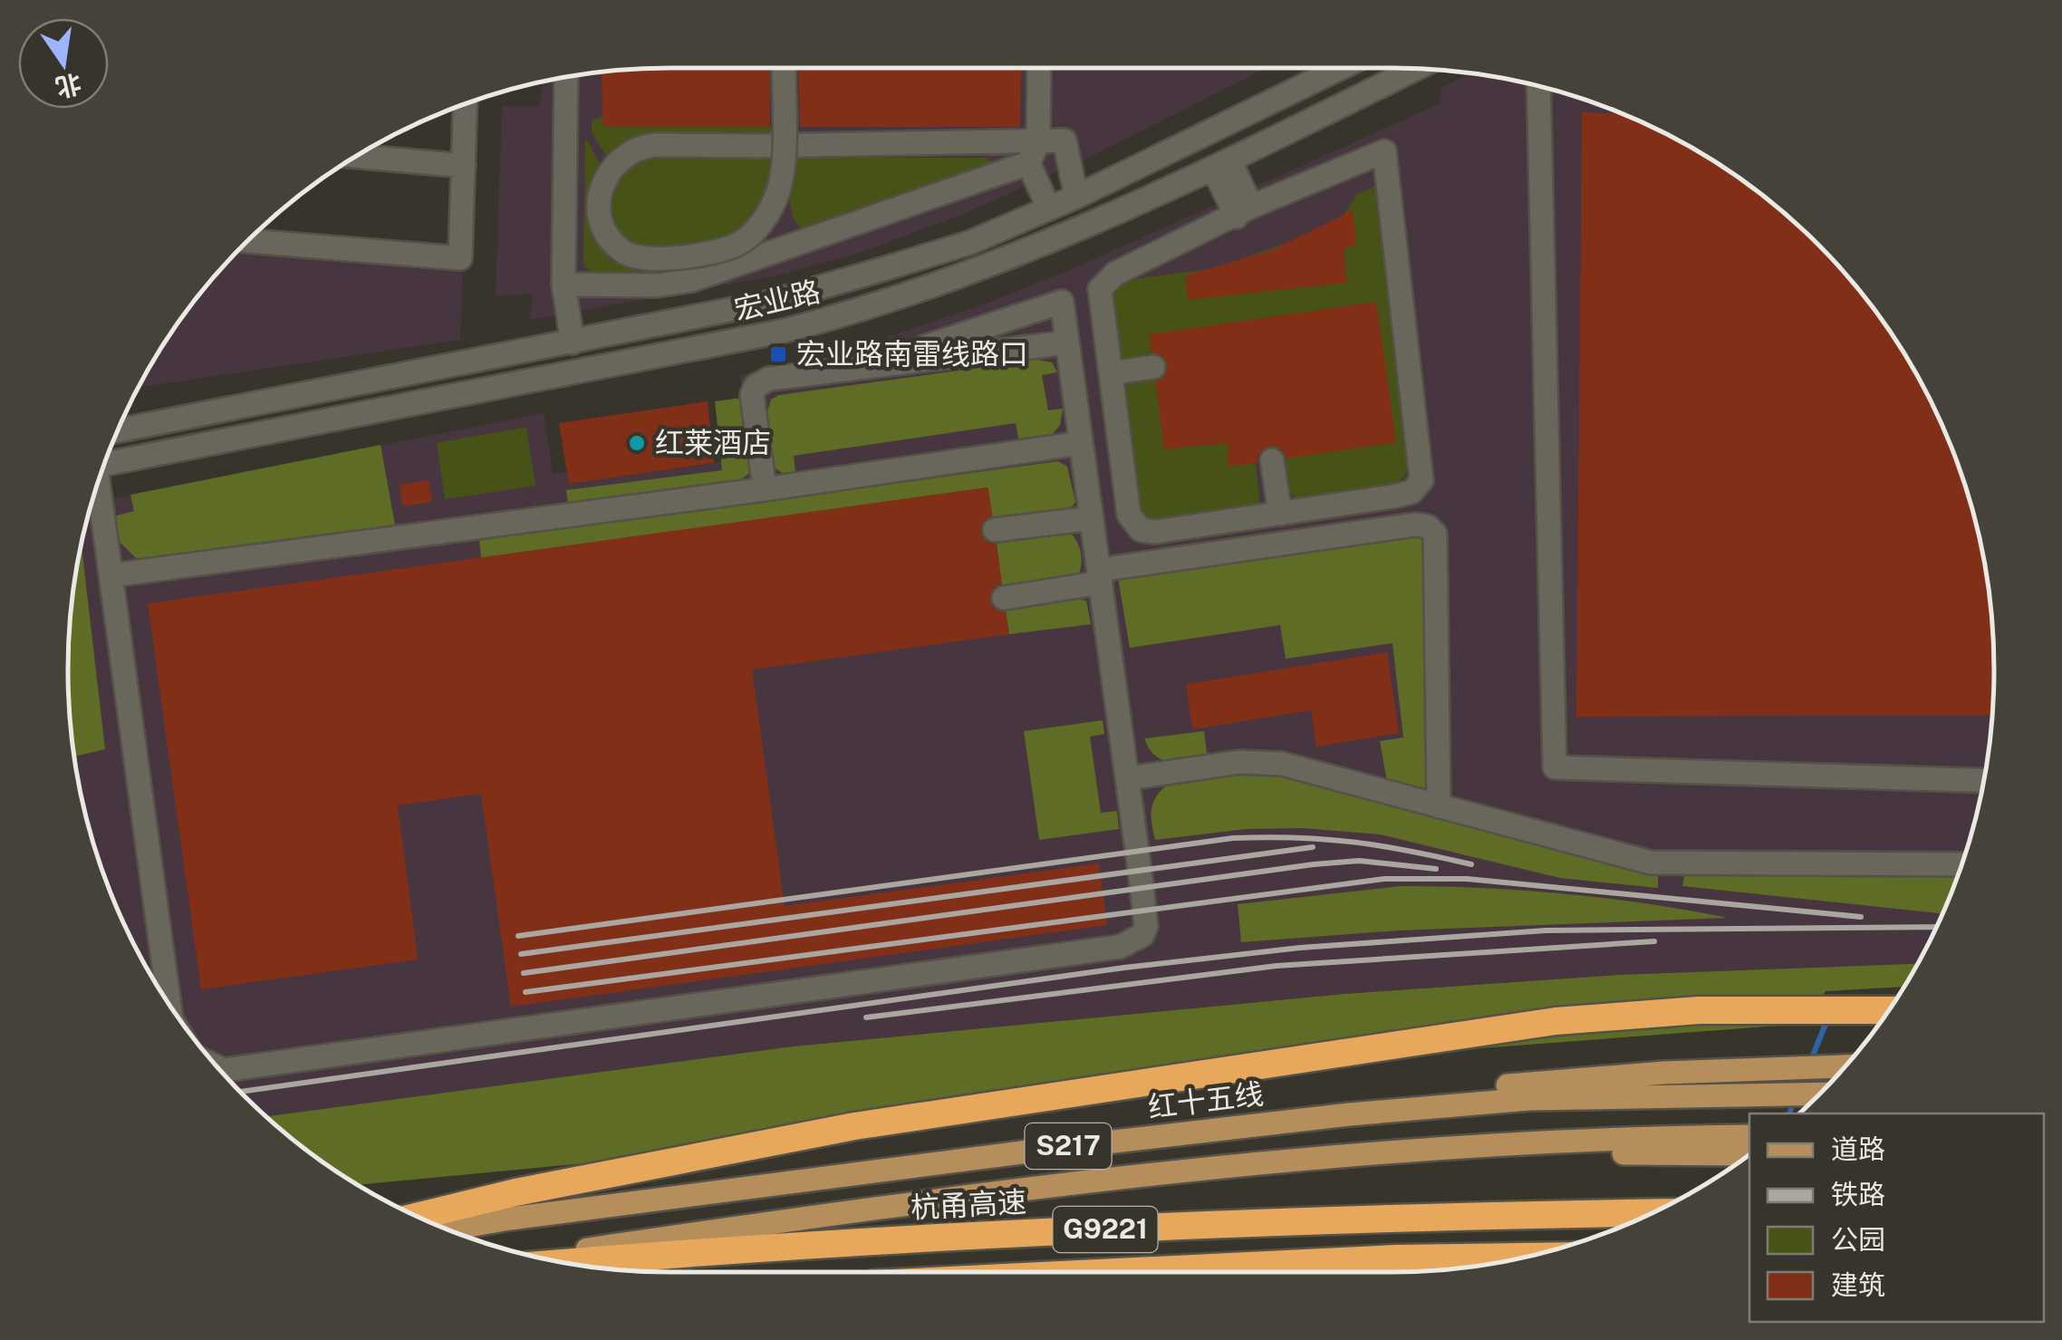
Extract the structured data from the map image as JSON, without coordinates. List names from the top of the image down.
{
  "streets": {
    "highway": ["杭甬高速", "G9221"],
    "main road": ["红十五线", "S217"],
    "street": ["宏业路"]
  },
  "places": {
    "transit": ["宏业路南雷线路口"],
    "other": ["红莱酒店"]
  },
  "legend": [
    "道路",
    "铁路",
    "公园",
    "建筑"
  ],
  "north": "bottom"
}
